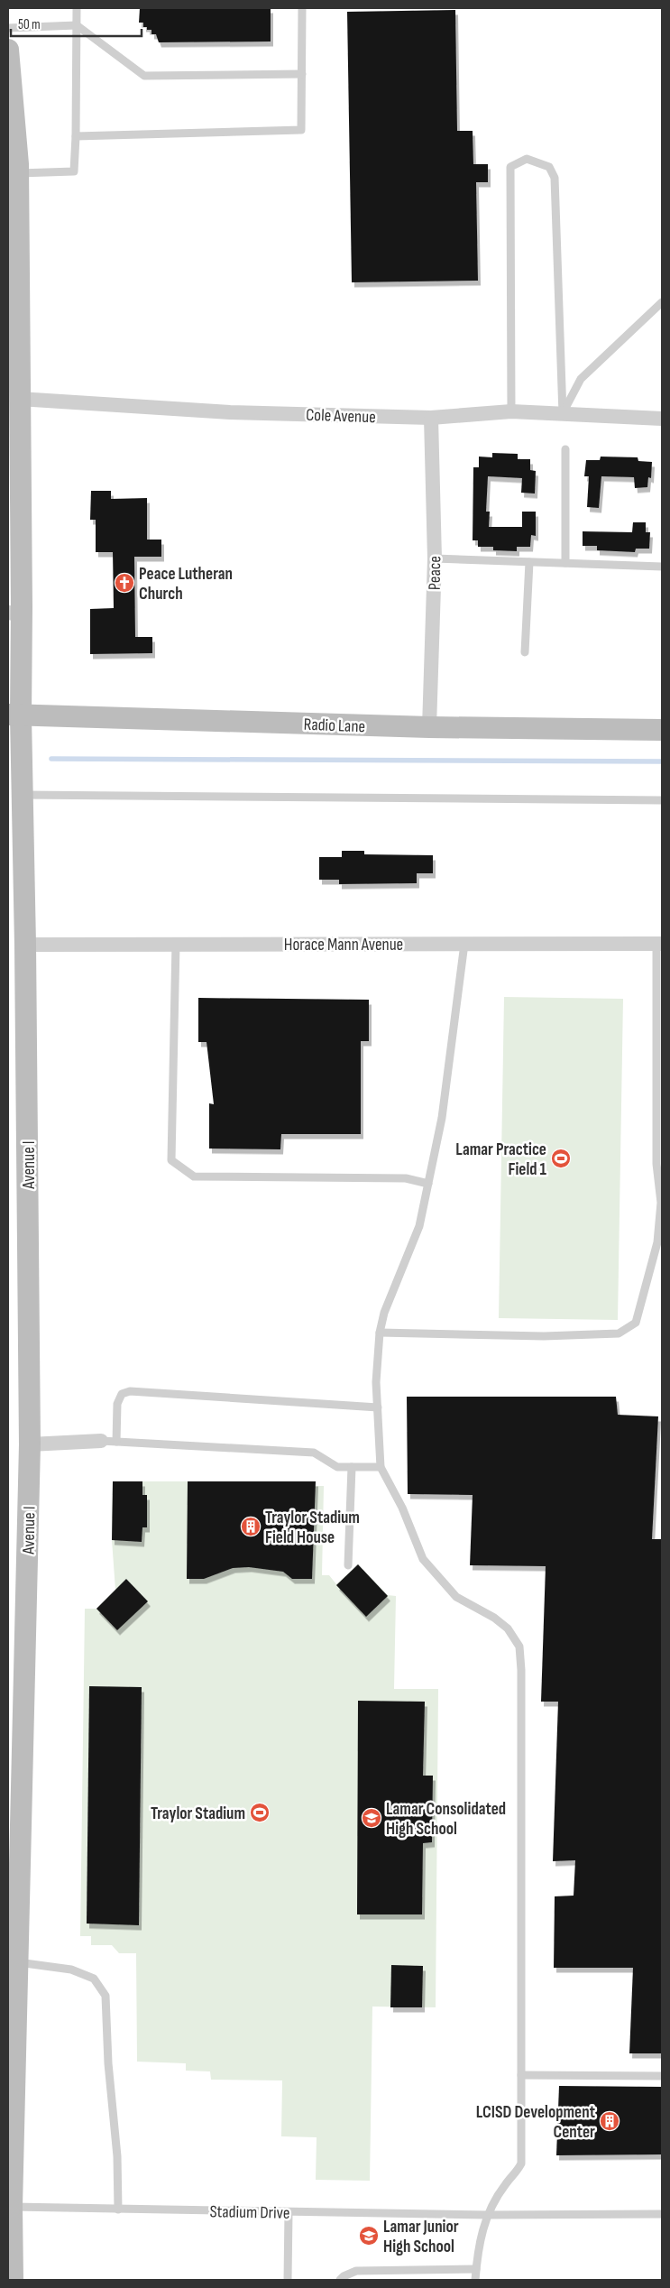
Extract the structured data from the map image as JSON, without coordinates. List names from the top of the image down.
{
  "streets": {
    "main road": ["Radio Lane", "Avenue I"],
    "street": ["Cole Avenue", "Peace", "Horace Mann Avenue"],
    "lane": ["Stadium Drive"]
  },
  "crossings": [
    ["Cole Avenue", "Peace"],
    ["Cole Avenue", "Avenue I"],
    ["Peace", "Radio Lane"],
    ["Radio Lane", "Avenue I"],
    ["Horace Mann Avenue", "Avenue I"],
    ["Avenue I", "Stadium Drive"]
  ],
  "places": {
    "church": ["Peace Lutheran Church"],
    "sports": ["Lamar Practice Field 1", "Traylor Stadium"],
    "building": ["Traylor Stadium Field House", "LCISD Development Center"],
    "school or university": ["Lamar Consolidated High School", "Lamar Junior High School"]
  },
  "scale_bar": "50 m"
}
